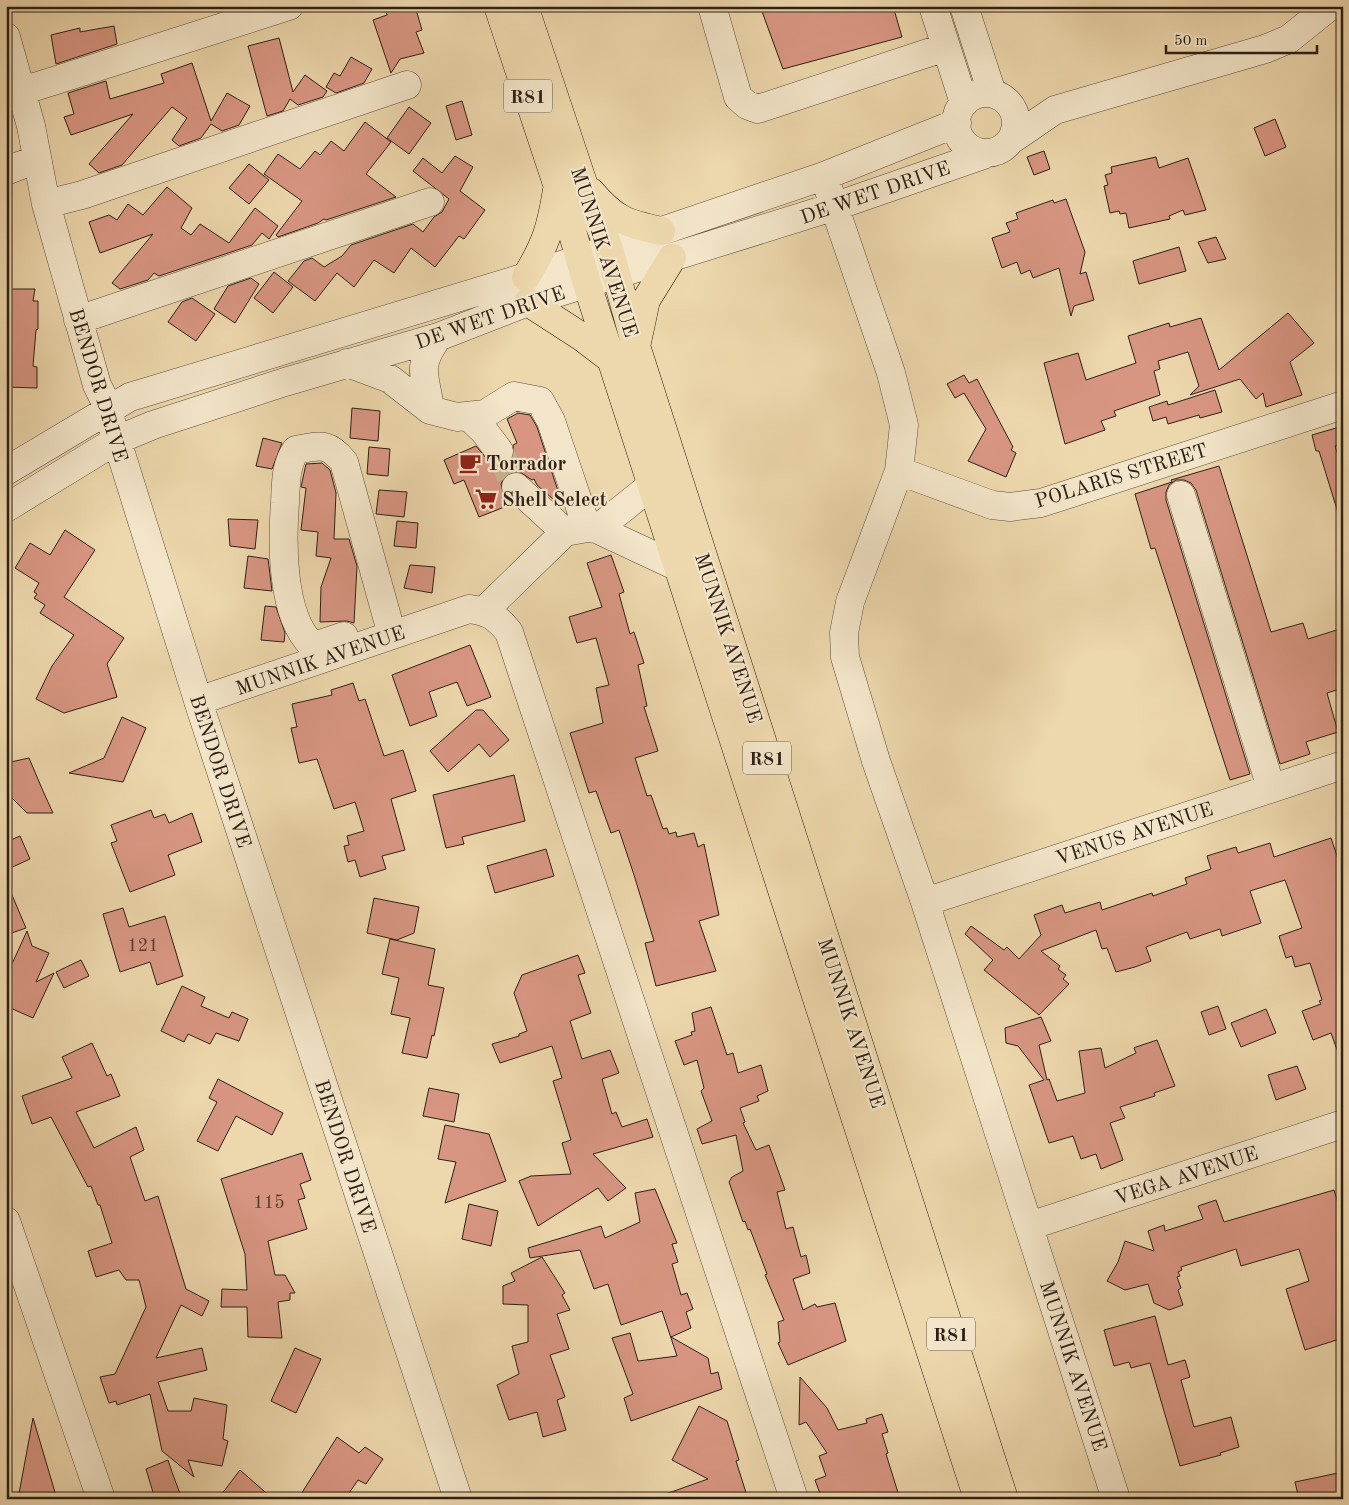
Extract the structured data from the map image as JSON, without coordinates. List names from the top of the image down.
{
  "streets": {
    "main road": ["R81", "MUNNIK AVENUE"],
    "street": [
      "DE WET DRIVE",
      "BENDOR DRIVE",
      "POLARIS STREET",
      "VENUS AVENUE",
      "VEGA AVENUE"
    ]
  },
  "crossings": [
    ["DE WET DRIVE", "MUNNIK AVENUE"],
    ["DE WET DRIVE", "BENDOR DRIVE"],
    ["MUNNIK AVENUE", "BENDOR DRIVE"],
    ["MUNNIK AVENUE", "POLARIS STREET"],
    ["MUNNIK AVENUE", "VENUS AVENUE"],
    ["MUNNIK AVENUE", "VEGA AVENUE"]
  ],
  "places": {
    "cafe": ["Torrador"],
    "supermarket": ["Shell Select"]
  },
  "house_numbers": ["121", "115"],
  "scale_bar": "50 m"
}
